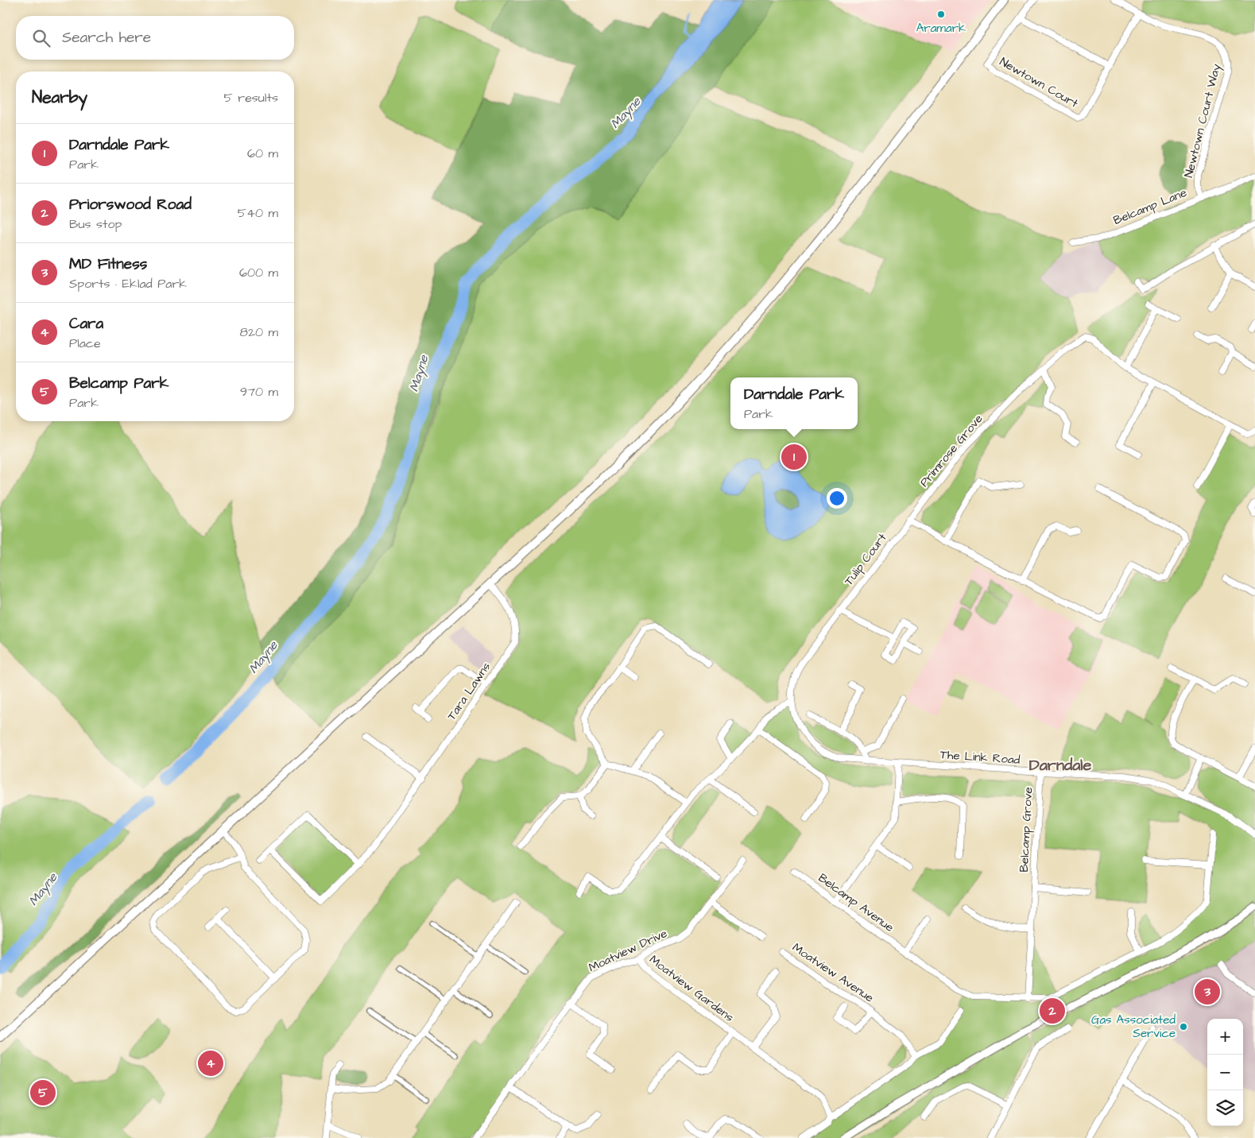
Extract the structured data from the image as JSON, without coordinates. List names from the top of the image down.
{
  "streets": {
    "street": [
      "Newtown Court",
      "Newtown Court Way",
      "Belcamp Lane",
      "Primrose Grove",
      "Tulip Court",
      "Tara Lawns",
      "The Link Road",
      "Belcamp Grove",
      "Belcamp Avenue",
      "Moatview Drive",
      "Moatview Avenue",
      "Moatview Gardens"
    ]
  },
  "crossings": [
    ["Newtown Court", "Newtown Court Way"],
    ["Newtown Court Way", "Belcamp Lane"],
    ["Primrose Grove", "Tulip Court"],
    ["Tulip Court", "The Link Road"],
    ["The Link Road", "Belcamp Grove"],
    ["Belcamp Grove", "Belcamp Avenue"],
    ["Moatview Drive", "Moatview Gardens"]
  ],
  "districts": ["Darndale"],
  "water": ["Mayne"],
  "places": ["Aramark", "Gas Associated Service"],
  "page": {
    "search": "Search here",
    "heading": ["Nearby", "5 results"],
    "list": [
      {
        "mark": "1",
        "name": "Darndale Park",
        "note": "Park",
        "value": "60 m"
      },
      {
        "mark": "2",
        "name": "Priorswood Road",
        "note": "Bus stop",
        "value": "540 m"
      },
      {
        "mark": "3",
        "name": "MD Fitness",
        "note": "Sports · Eklad Park",
        "value": "600 m"
      },
      {
        "mark": "4",
        "name": "Cara",
        "note": "Place",
        "value": "820 m"
      },
      {
        "mark": "5",
        "name": "Belcamp Park",
        "note": "Park",
        "value": "970 m"
      }
    ],
    "popup": ["Darndale Park", "Park"],
    "pins": [
      "1",
      "3",
      "2",
      "4",
      "5"
    ],
    "map_buttons": ["+", "−"]
  }
}
